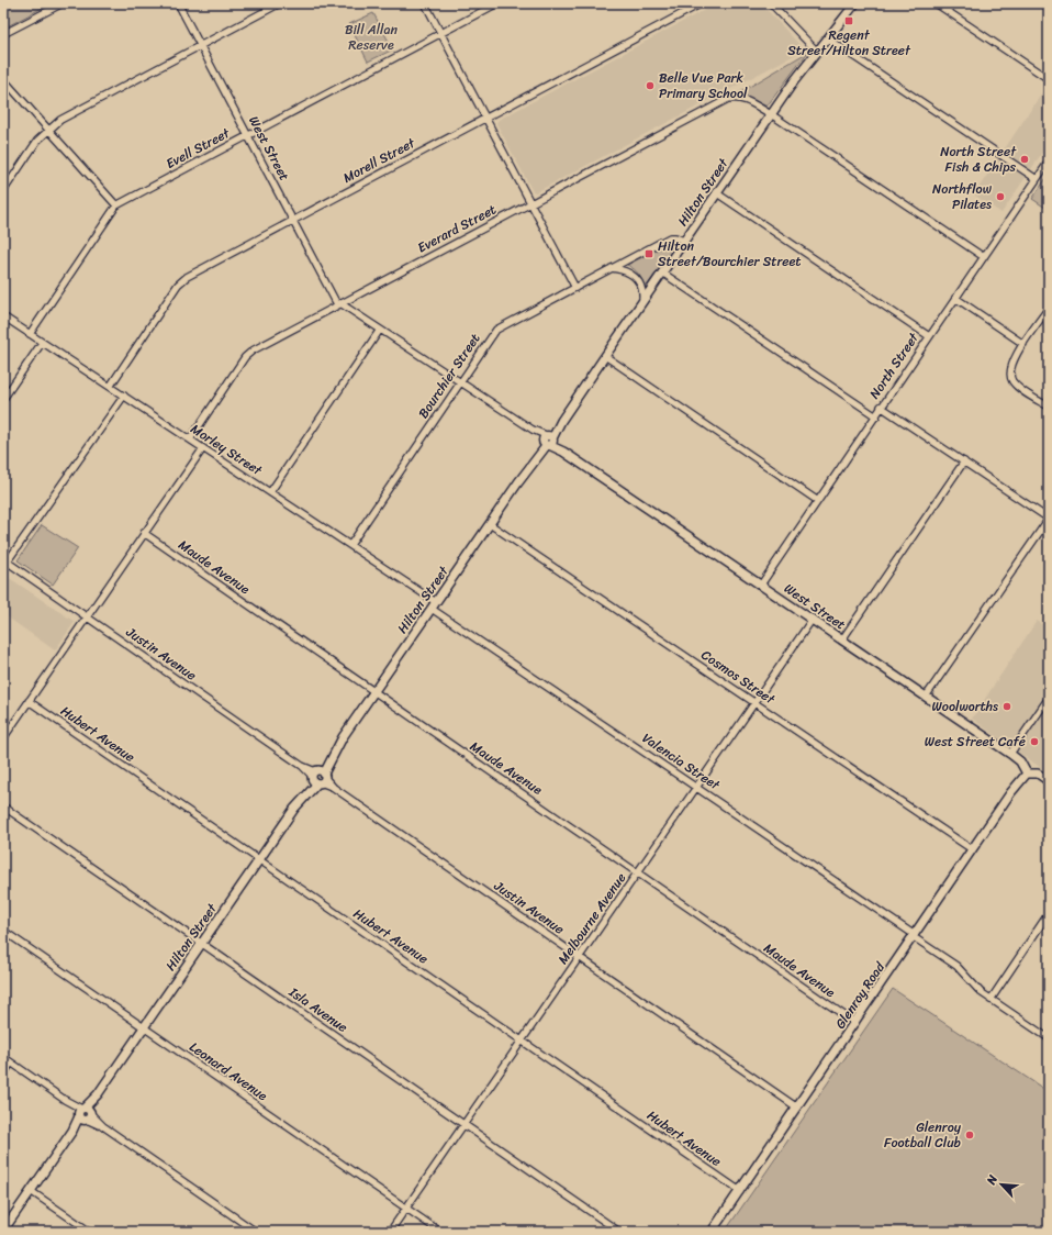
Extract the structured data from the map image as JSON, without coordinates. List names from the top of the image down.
{
  "streets": {
    "street": [
      "Evell Street",
      "West Street",
      "Morell Street",
      "Hilton Street",
      "Everard Street",
      "North Street",
      "Bourchier Street",
      "Morley Street",
      "Maude Avenue",
      "Justin Avenue",
      "Cosmos Street",
      "Hubert Avenue",
      "Valencia Street",
      "Melbourne Avenue",
      "Glenroy Road",
      "Isla Avenue",
      "Leonard Avenue"
    ]
  },
  "crossings": [
    ["Evell Street", "West Street"],
    ["Evell Street", "Morley Street"],
    ["West Street", "Morell Street"],
    ["West Street", "Hilton Street"],
    ["West Street", "Everard Street"],
    ["West Street", "North Street"],
    ["West Street", "Bourchier Street"],
    ["West Street", "Melbourne Avenue"],
    ["West Street", "Glenroy Road"],
    ["Morell Street", "Morley Street"],
    ["Hilton Street", "Everard Street"],
    ["Hilton Street", "Bourchier Street"],
    ["Hilton Street", "Morley Street"],
    ["Hilton Street", "Maude Avenue"],
    ["Hilton Street", "Justin Avenue"],
    ["Hilton Street", "Cosmos Street"],
    ["Hilton Street", "Hubert Avenue"],
    ["Hilton Street", "Valencia Street"],
    ["Hilton Street", "Isla Avenue"],
    ["Hilton Street", "Leonard Avenue"],
    ["Everard Street", "North Street"],
    ["Everard Street", "Morley Street"],
    ["Bourchier Street", "Morley Street"],
    ["Morley Street", "Valencia Street"],
    ["Maude Avenue", "Melbourne Avenue"],
    ["Maude Avenue", "Glenroy Road"],
    ["Justin Avenue", "Melbourne Avenue"],
    ["Justin Avenue", "Glenroy Road"],
    ["Cosmos Street", "Melbourne Avenue"],
    ["Cosmos Street", "Glenroy Road"],
    ["Hubert Avenue", "Melbourne Avenue"],
    ["Hubert Avenue", "Glenroy Road"],
    ["Valencia Street", "Melbourne Avenue"],
    ["Valencia Street", "Glenroy Road"],
    ["Melbourne Avenue", "Isla Avenue"],
    ["Melbourne Avenue", "Leonard Avenue"]
  ],
  "parks": ["Bill Allan Reserve"],
  "places": {
    "transit": ["Regent Street/Hilton Street", "Hilton Street/Bourchier Street"],
    "other": [
      "Belle Vue Park Primary School",
      "North Street Fish & Chips",
      "Northflow Pilates",
      "Woolworths",
      "West Street Café",
      "Glenroy Football Club"
    ]
  },
  "north": "top left"
}
